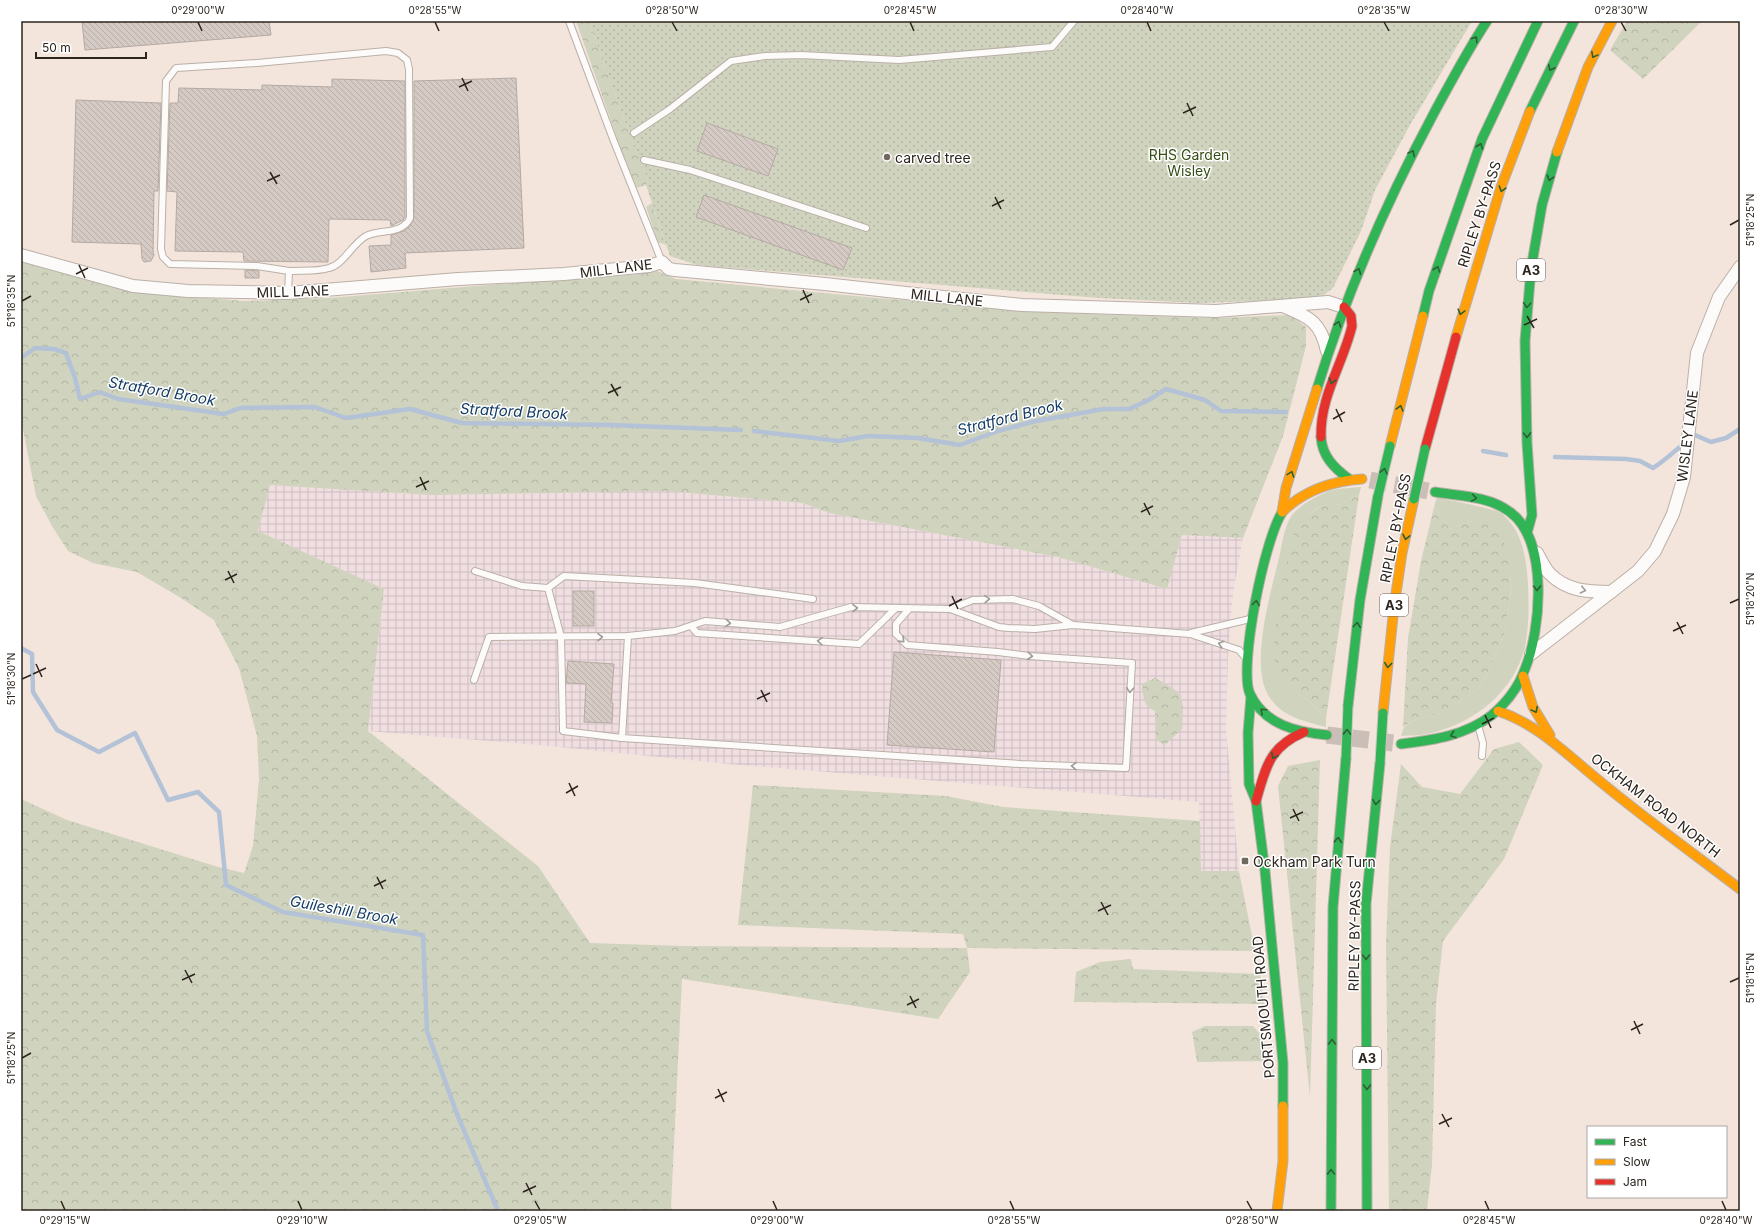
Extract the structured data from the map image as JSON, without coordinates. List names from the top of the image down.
{
  "streets": {
    "main road": [
      "RIPLEY BY-PASS",
      "A3",
      "OCKHAM ROAD NORTH",
      "PORTSMOUTH ROAD"
    ],
    "street": ["MILL LANE", "WISLEY LANE"]
  },
  "water": ["Stratford Brook", "Guileshill Brook"],
  "parks": ["RHS Garden Wisley"],
  "places": {
    "other": ["carved tree"],
    "transit": ["Ockham Park Turn"]
  },
  "legend": ["Fast", "Slow", "Jam"],
  "scale_bar": "50 m",
  "coordinates": [
    "0°29'00\"W",
    "0°28'55\"W",
    "0°28'50\"W",
    "0°28'45\"W",
    "0°28'40\"W",
    "0°28'35\"W",
    "0°28'30\"W",
    "51°18'25\"N",
    "51°18'35\"N",
    "51°18'20\"N",
    "51°18'30\"N",
    "51°18'15\"N",
    "0°29'15\"W",
    "0°29'10\"W",
    "0°29'05\"W"
  ]
}
